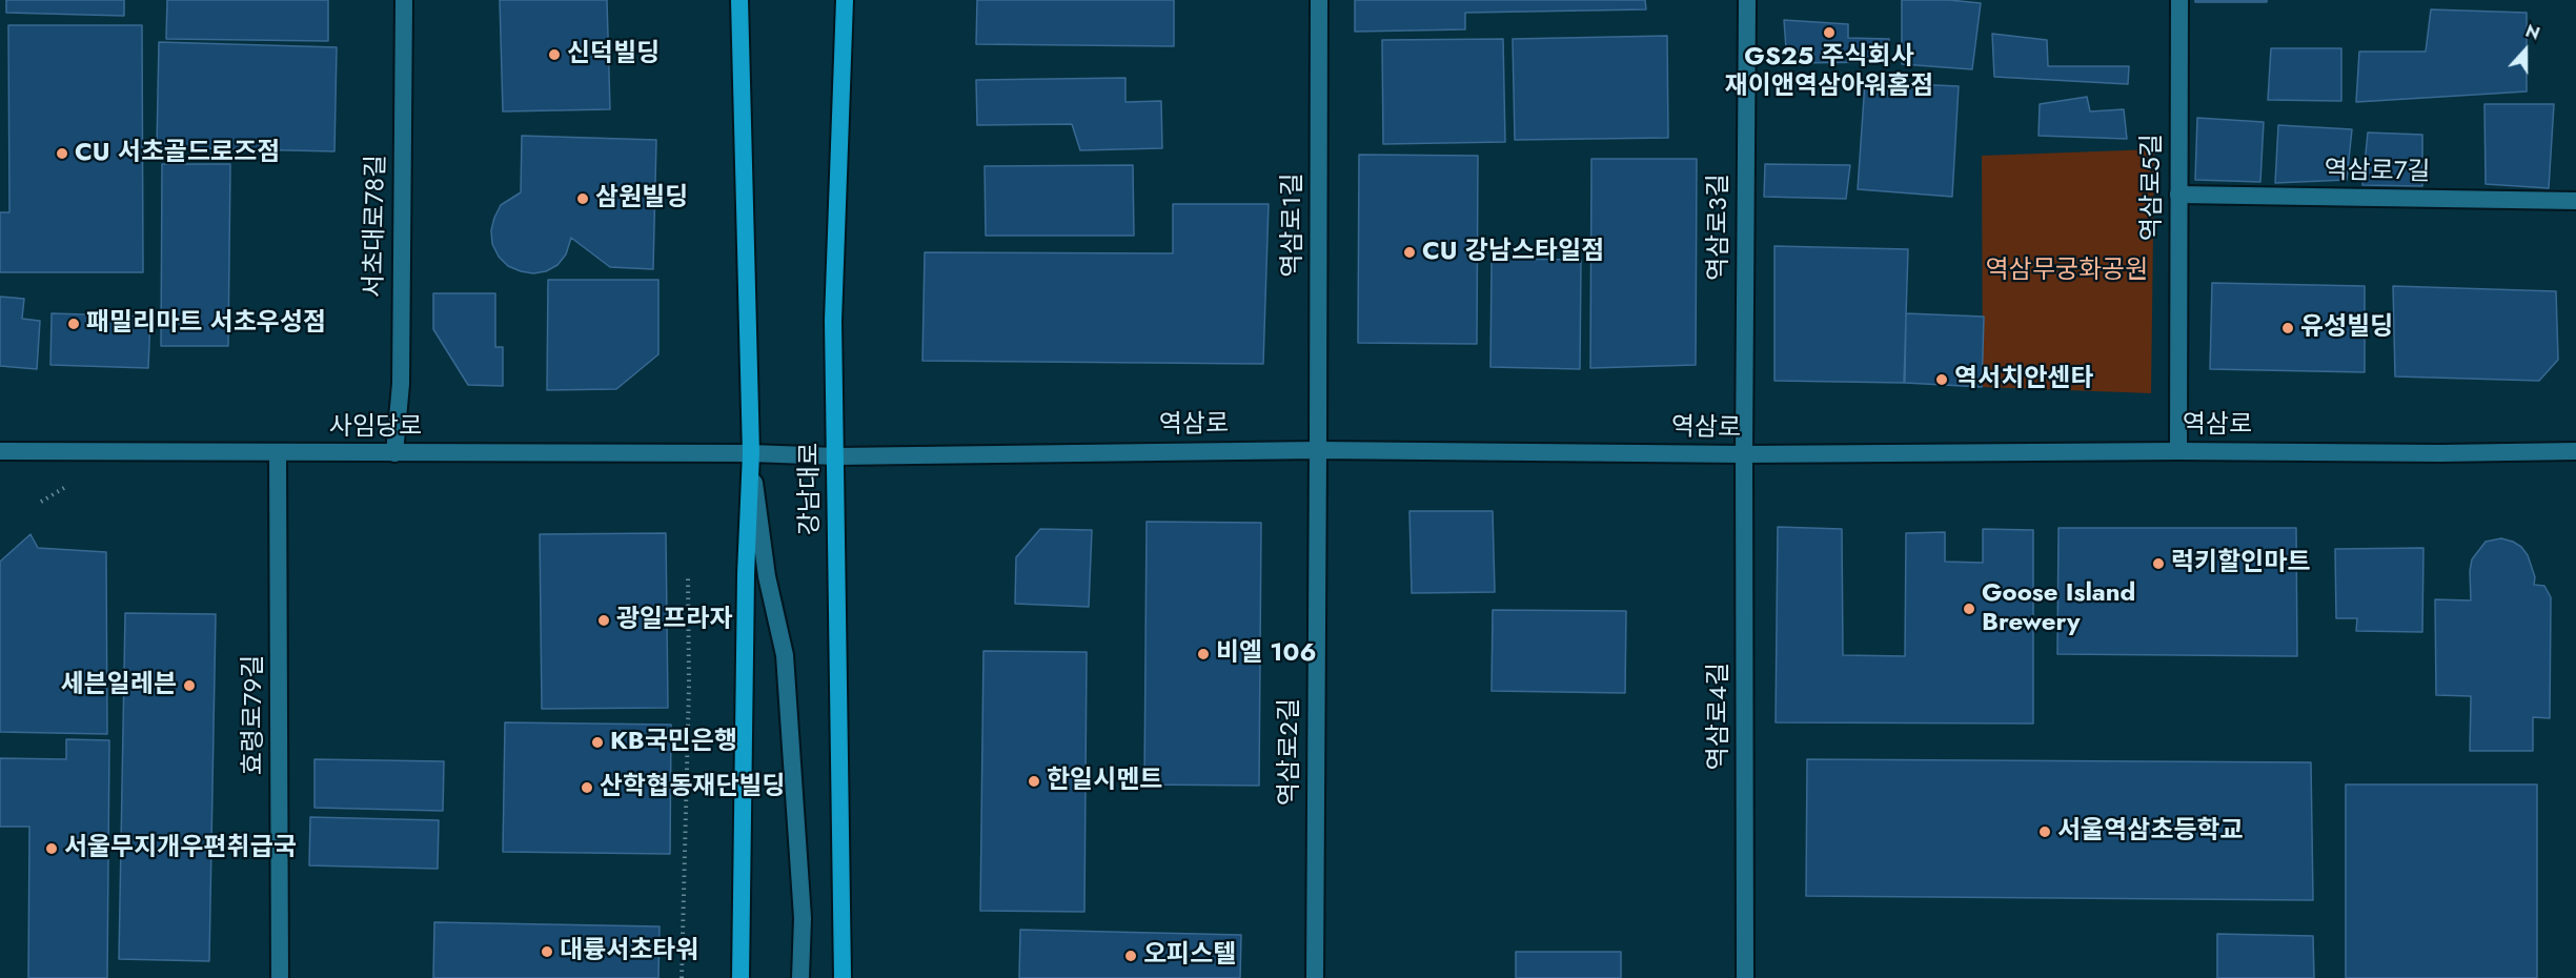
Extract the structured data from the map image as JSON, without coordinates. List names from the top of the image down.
{
  "streets": {
    "main road": [
      "역삼로7길",
      "역삼로5길",
      "역삼로1길",
      "서초대로78길",
      "역삼로3길",
      "역삼로",
      "사임당로",
      "강남대로",
      "효령로79길",
      "역삼로4길",
      "역삼로2길"
    ]
  },
  "crossings": [
    ["역삼로7길", "역삼로5길"],
    ["역삼로5길", "역삼로"],
    ["역삼로1길", "역삼로"],
    ["역삼로1길", "역삼로2길"],
    ["서초대로78길", "사임당로"],
    ["역삼로3길", "역삼로"],
    ["역삼로3길", "역삼로4길"],
    ["역삼로", "사임당로"],
    ["역삼로", "강남대로"],
    ["역삼로", "역삼로4길"],
    ["역삼로", "역삼로2길"],
    ["사임당로", "효령로79길"]
  ],
  "parks": ["역삼무궁화공원"],
  "places": [
    "GS25 주식회사 재이앤역삼아워홈점",
    "신덕빌딩",
    "CU 서초골드로즈점",
    "삼원빌딩",
    "CU 강남스타일점",
    "패밀리마트 서초우성점",
    "유성빌딩",
    "역서치안센타",
    "럭키할인마트",
    "Goose Island Brewery",
    "광일프라자",
    "비엘 106",
    "세븐일레븐",
    "KB국민은행",
    "한일시멘트",
    "산학협동재단빌딩",
    "서울역삼초등학교",
    "서울무지개우편취급국",
    "대륭서초타워",
    "오피스텔"
  ],
  "north": "top"
}
